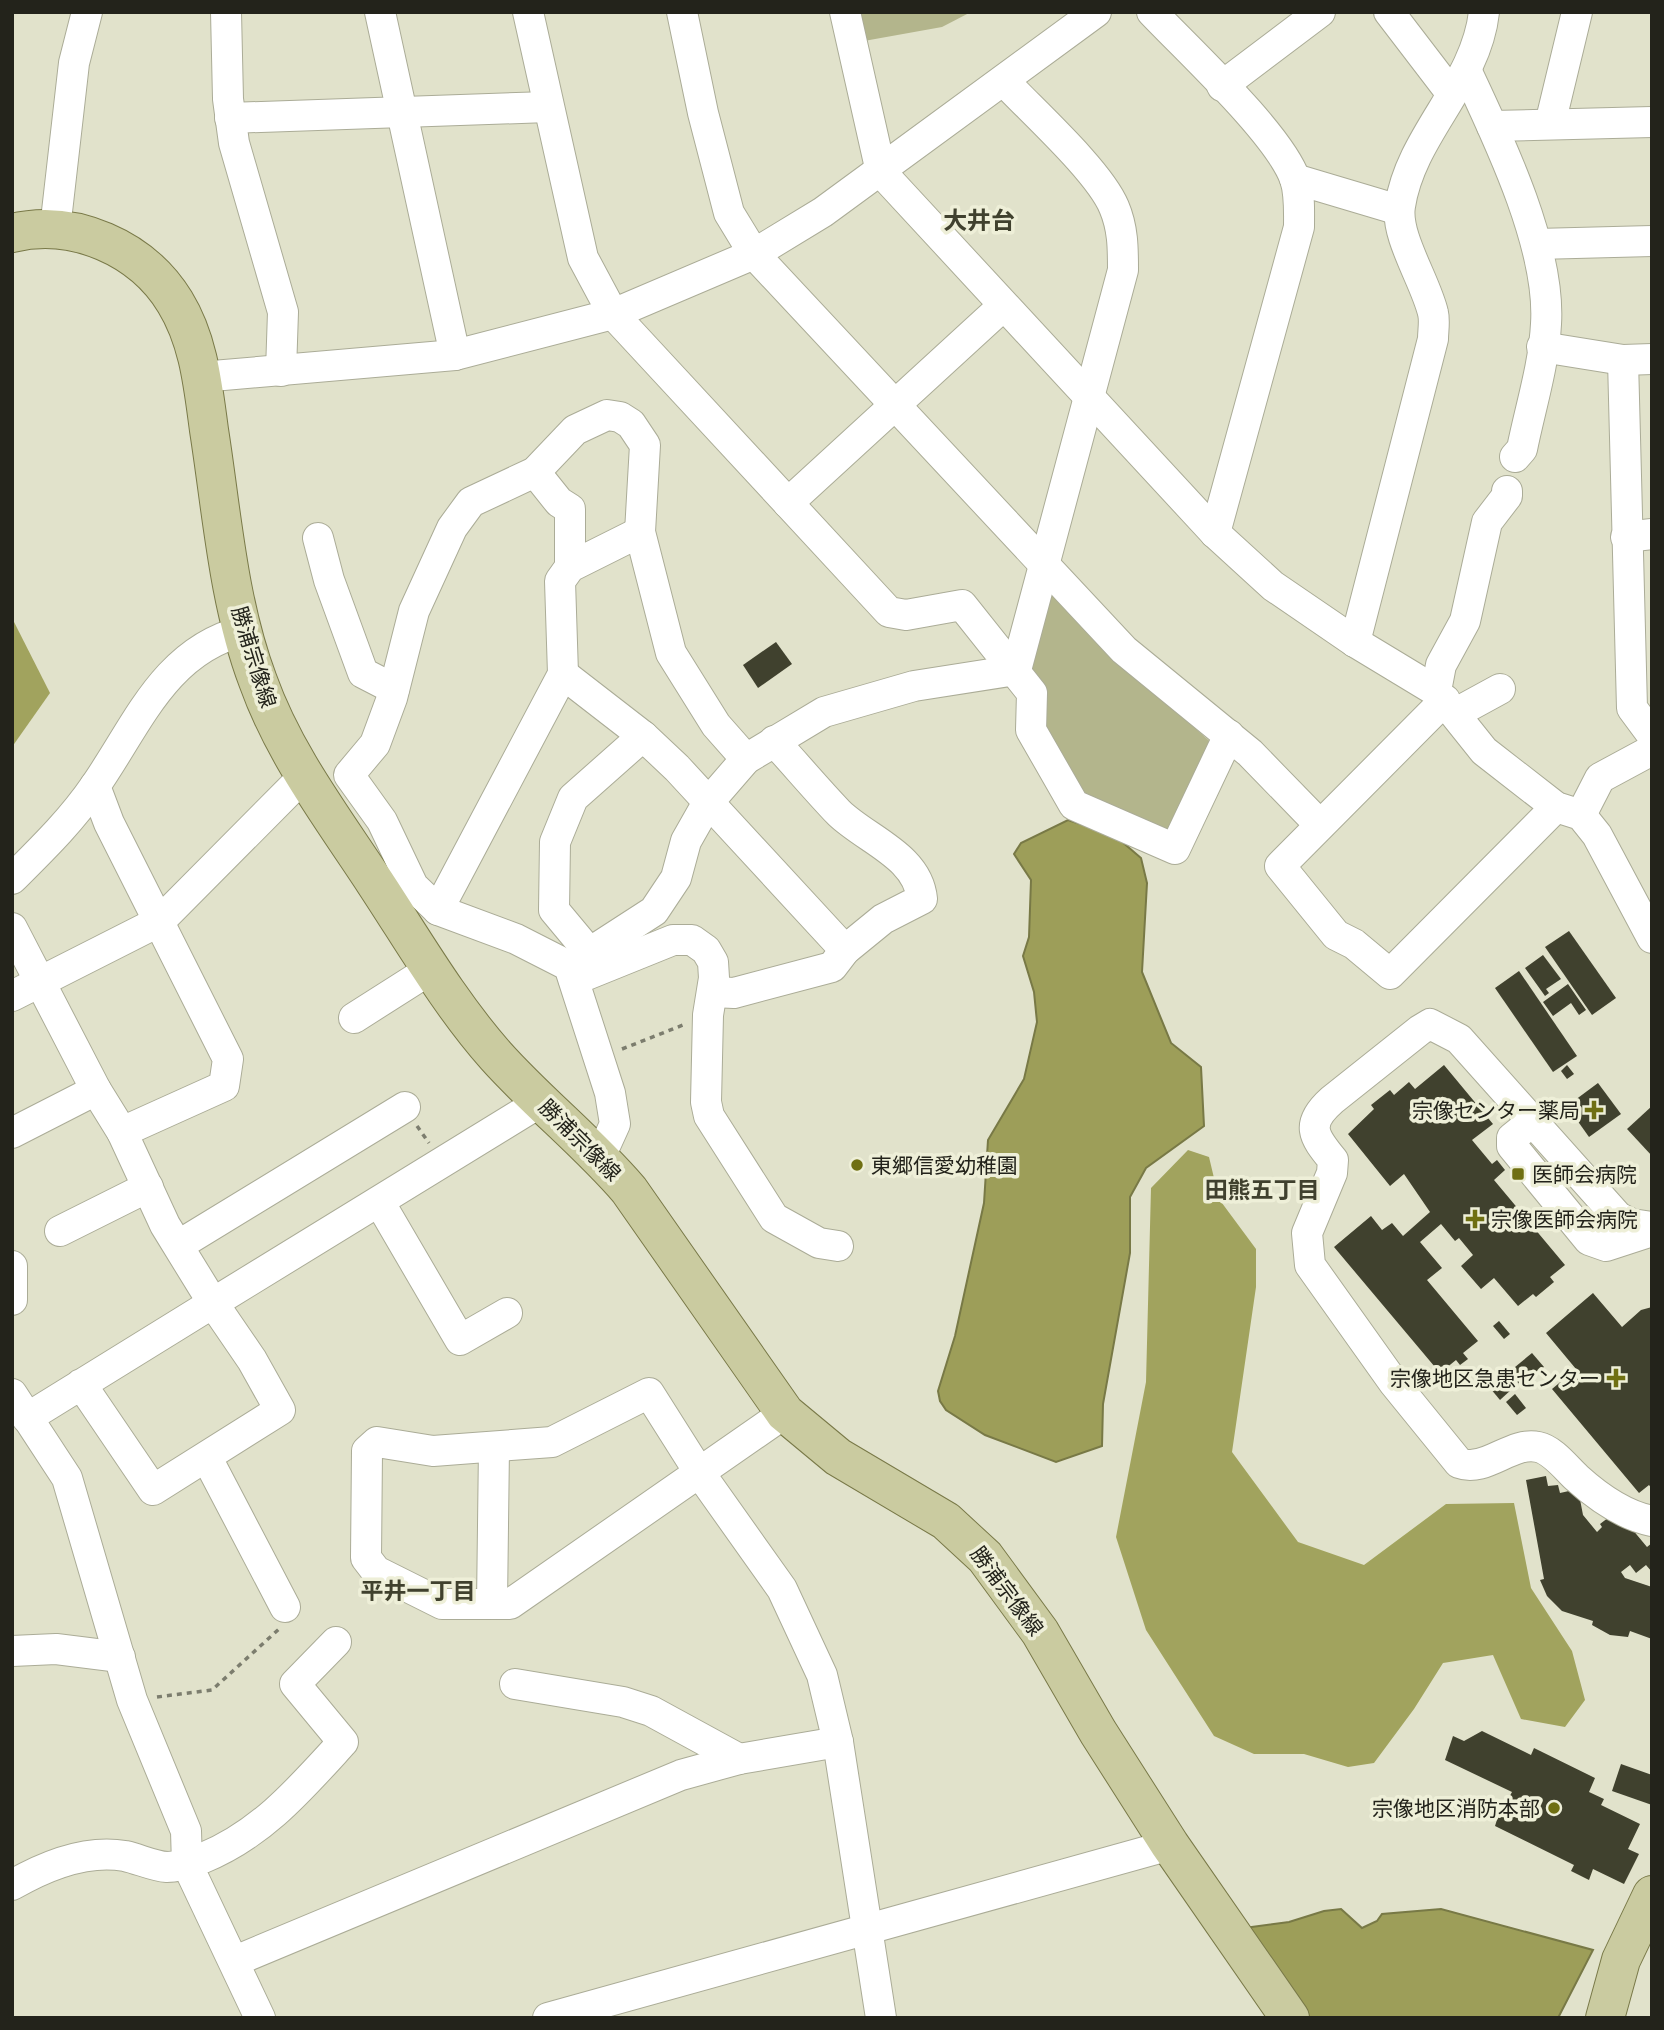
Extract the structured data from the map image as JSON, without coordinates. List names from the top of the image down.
{
  "streets": {
    "main road": ["勝浦宗像線"]
  },
  "districts": ["大井台", "田熊五丁目", "平井一丁目"],
  "places": {
    "health": ["宗像センター薬局", "宗像医師会病院", "宗像地区急患センター"],
    "other": ["東郷信愛幼稚園", "宗像地区消防本部"],
    "transit": ["医師会病院"]
  }
}
